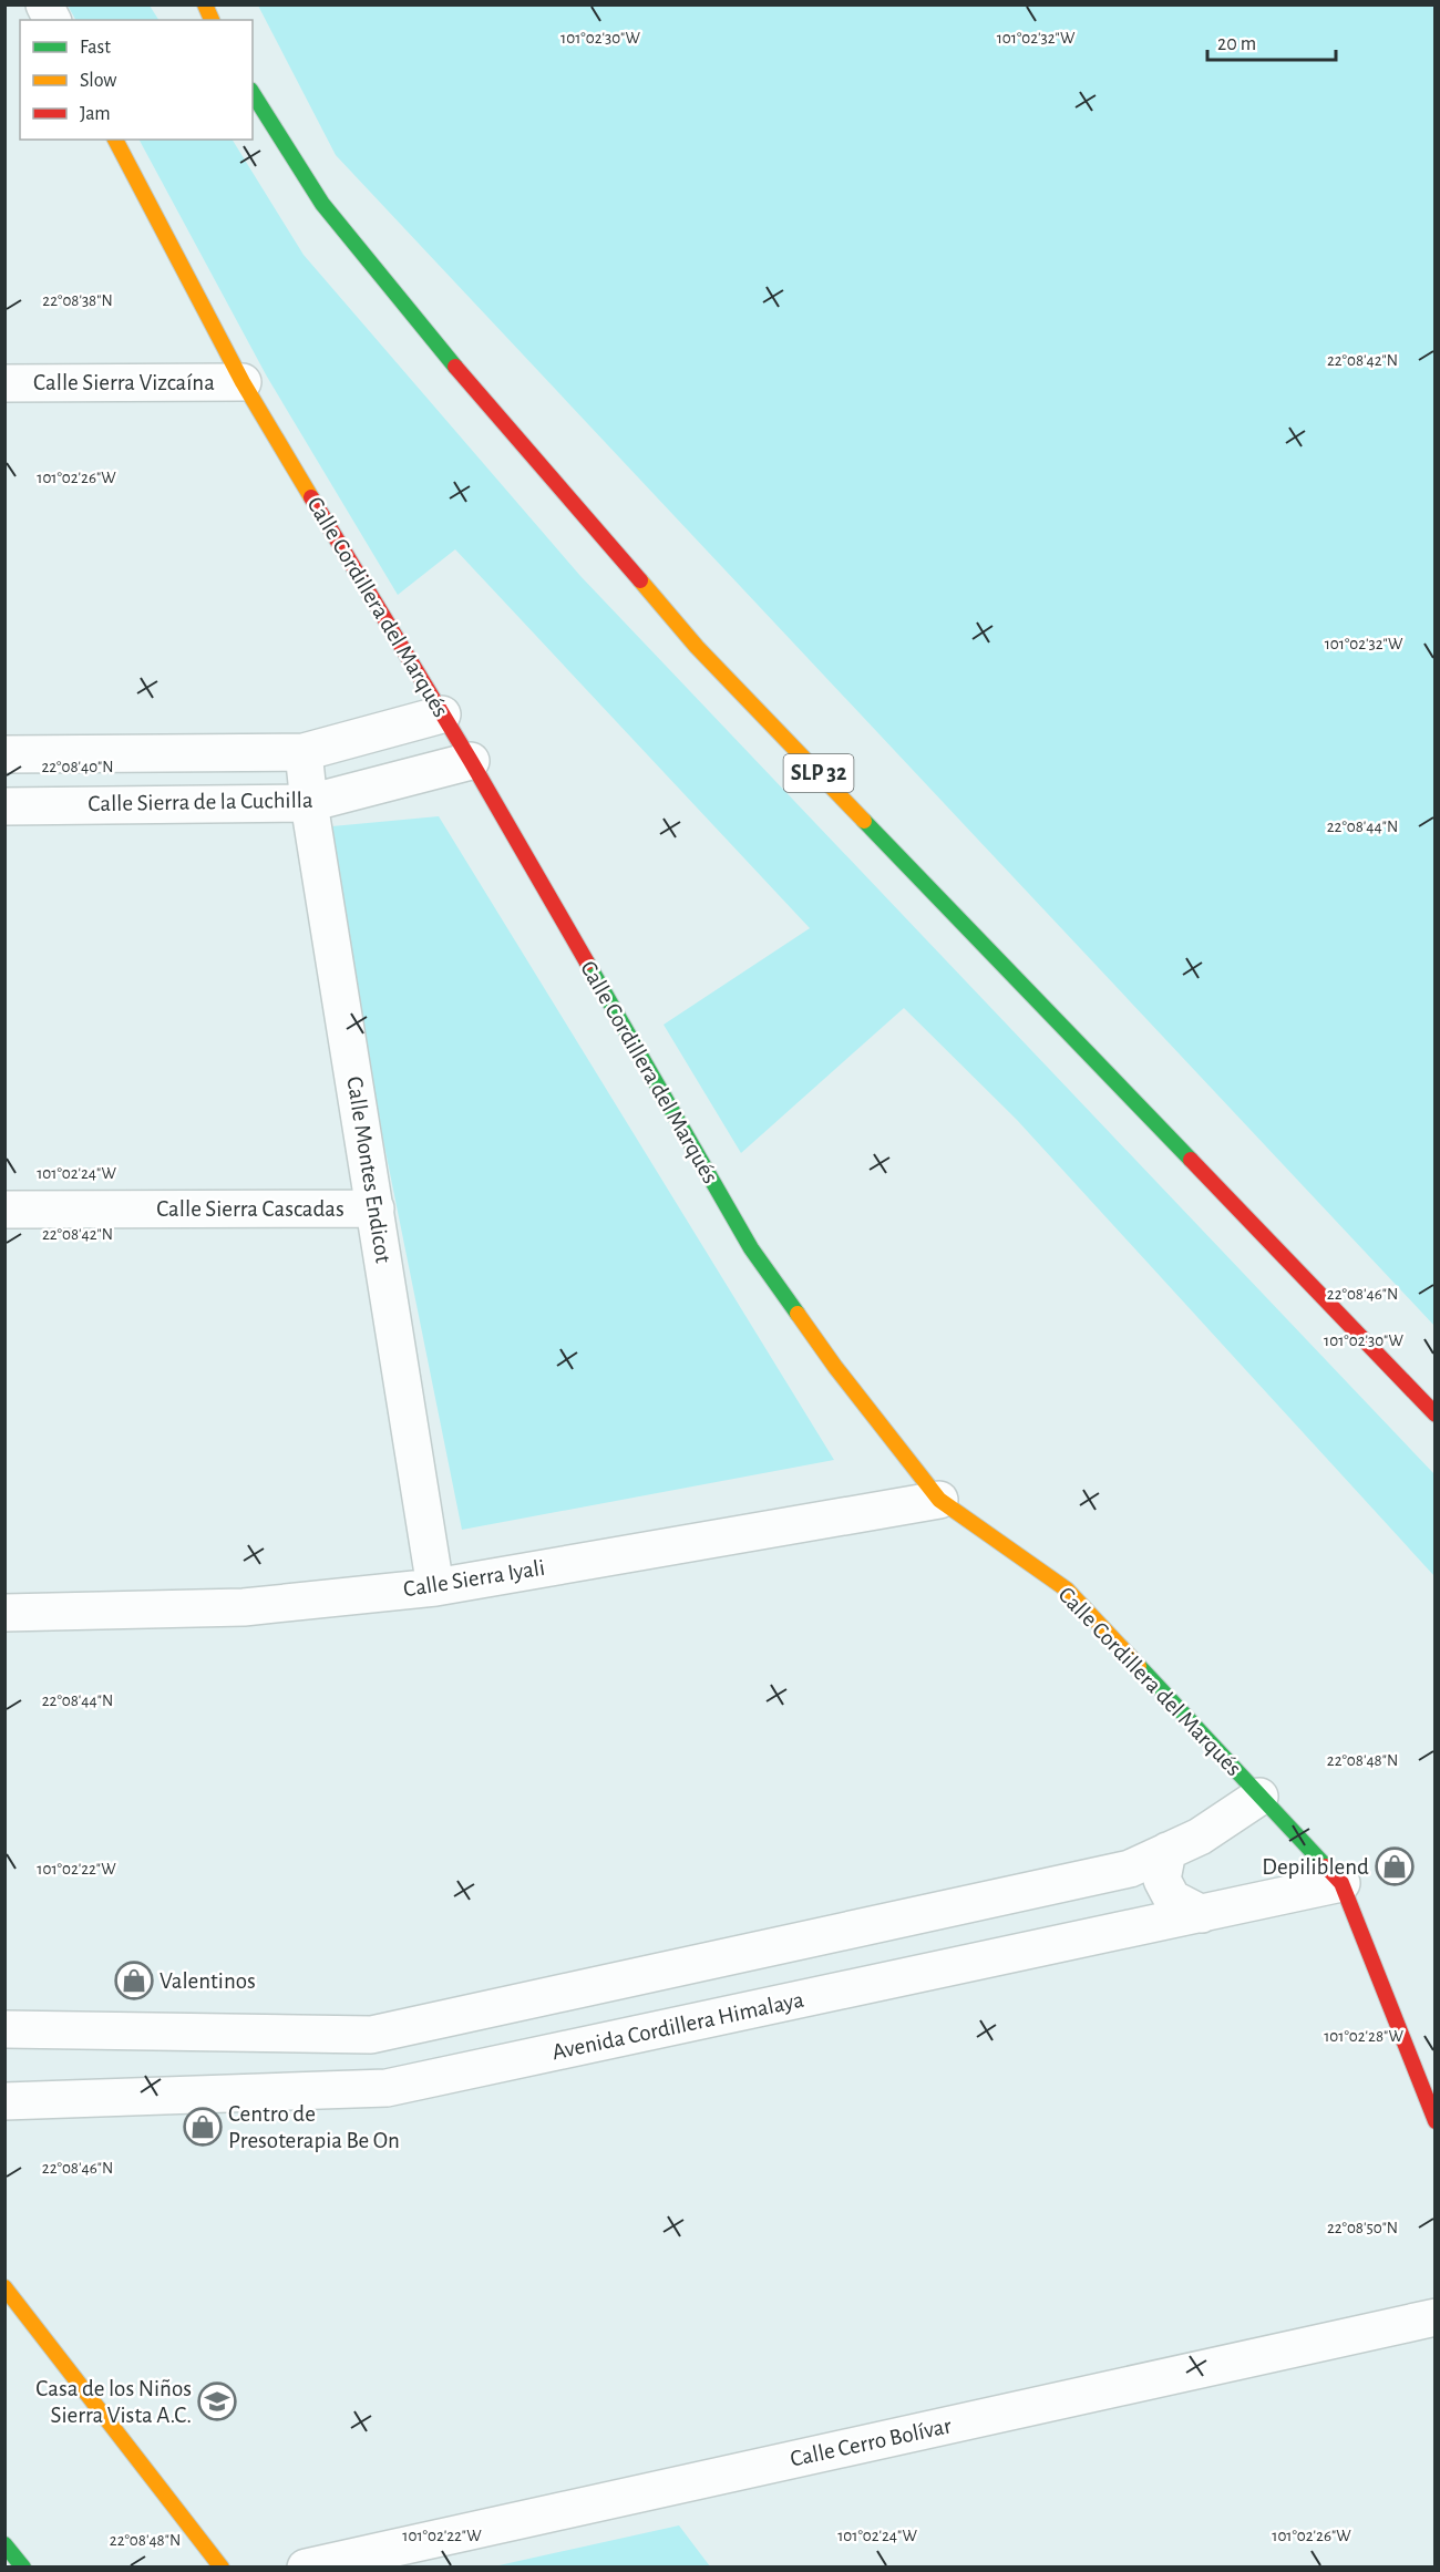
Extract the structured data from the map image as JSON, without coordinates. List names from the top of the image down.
{
  "streets": {
    "street": [
      "Calle Sierra Vizcaína",
      "Calle Cordillera del Marqués",
      "SLP 32",
      "Calle Sierra de la Cuchilla",
      "Calle Montes Endicot",
      "Calle Sierra Cascadas",
      "Calle Sierra Iyali",
      "Avenida Cordillera Himalaya",
      "Calle Cerro Bolívar"
    ]
  },
  "crossings": [
    ["Calle Sierra Vizcaína", "Calle Cordillera del Marqués"],
    ["Calle Cordillera del Marqués", "Calle Sierra de la Cuchilla"],
    ["Calle Cordillera del Marqués", "Calle Sierra Iyali"],
    ["Calle Cordillera del Marqués", "Avenida Cordillera Himalaya"],
    ["Calle Sierra de la Cuchilla", "Calle Montes Endicot"],
    ["Calle Montes Endicot", "Calle Sierra Cascadas"],
    ["Calle Montes Endicot", "Calle Sierra Iyali"]
  ],
  "places": {
    "shop": ["Depiliblend", "Valentinos", "Centro de Presoterapia Be On"],
    "school or university": ["Casa de los Niños Sierra Vista A.C."]
  },
  "legend": ["Fast", "Slow", "Jam"],
  "scale_bar": "20 m",
  "coordinates": [
    "101°02'30\"W",
    "101°02'32\"W",
    "22°08'38\"N",
    "22°08'42\"N",
    "101°02'26\"W",
    "22°08'40\"N",
    "22°08'44\"N",
    "101°02'24\"W",
    "22°08'46\"N",
    "22°08'48\"N",
    "101°02'22\"W",
    "101°02'28\"W",
    "22°08'50\"N"
  ]
}
